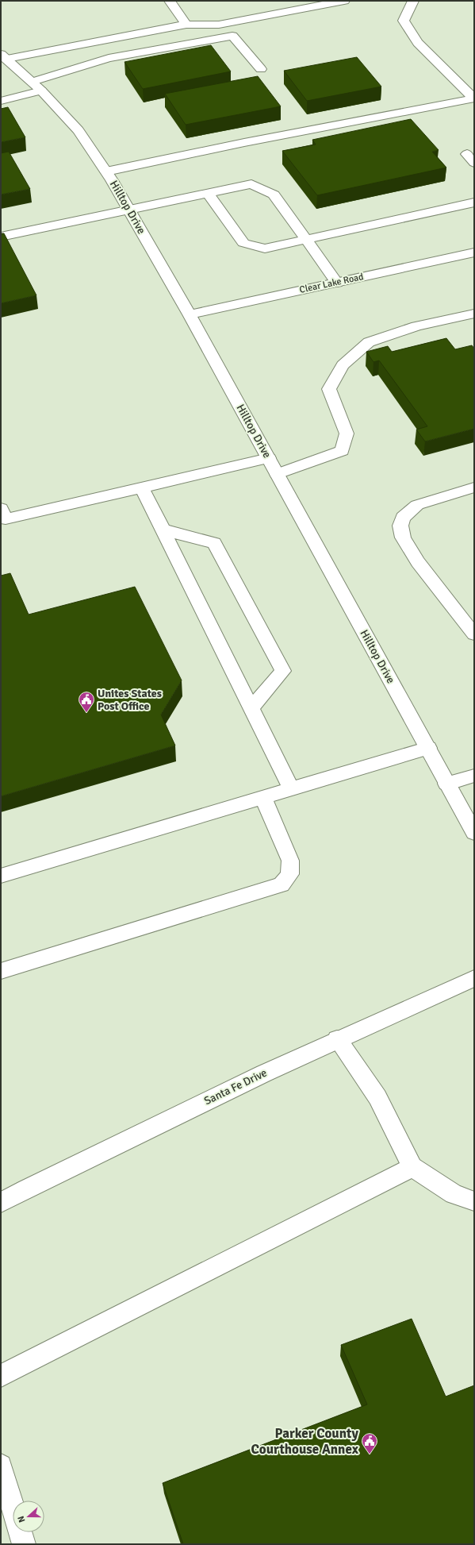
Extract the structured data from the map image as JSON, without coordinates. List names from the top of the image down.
{
  "streets": {
    "street": ["Hilltop Drive", "Clear Lake Road", "Santa Fe Drive"]
  },
  "crossings": [
    ["Hilltop Drive", "Clear Lake Road"]
  ],
  "places": {
    "public building": ["Unites States Post Office", "Parker County Courthouse Annex"]
  },
  "north": "left"
}
